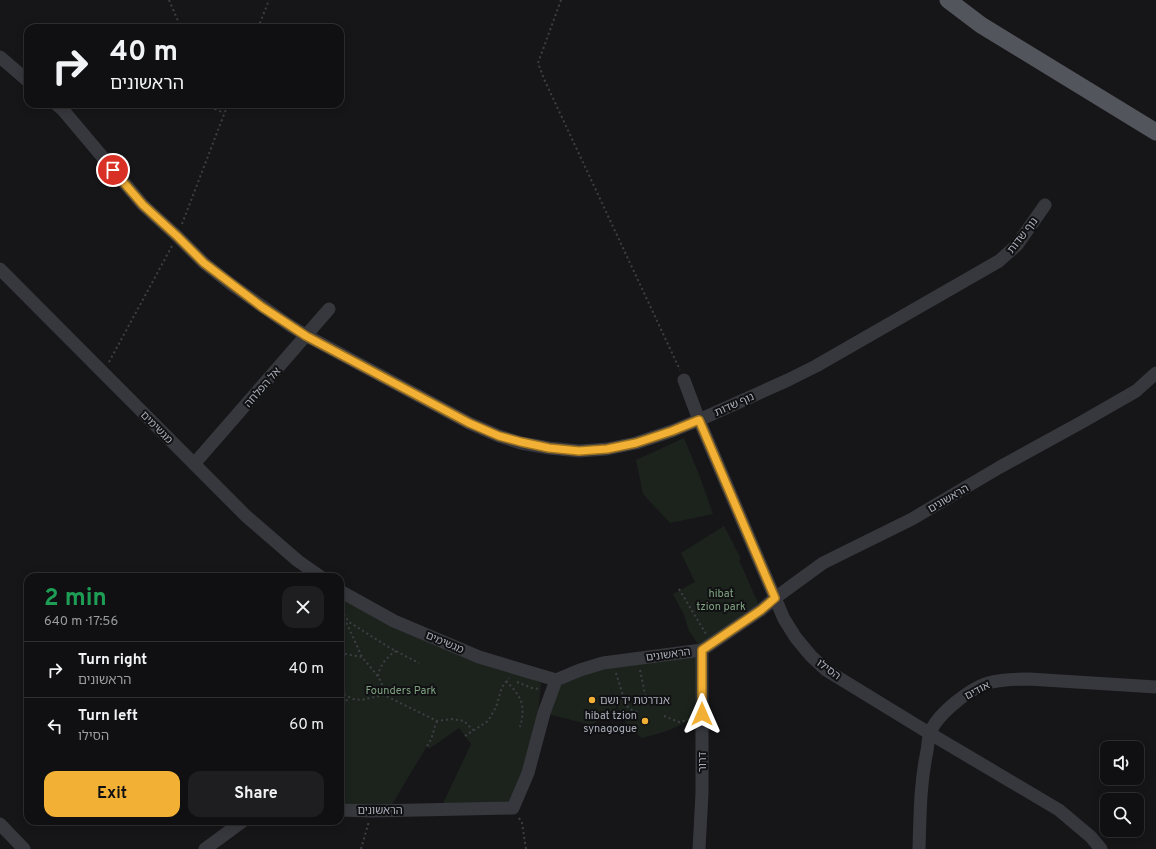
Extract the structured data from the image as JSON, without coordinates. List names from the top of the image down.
{
  "streets": {
    "street": [
      "נוף שדות",
      "אל הפלחה",
      "מגשימים",
      "הראשונים",
      "הסילו",
      "אודים",
      "דרור"
    ]
  },
  "crossings": [
    ["נוף שדות", "אל הפלחה"],
    ["נוף שדות", "הסילו"],
    ["אל הפלחה", "מגשימים"],
    ["מגשימים", "הראשונים"],
    ["הראשונים", "הסילו"],
    ["הראשונים", "דרור"],
    ["הסילו", "אודים"]
  ],
  "parks": ["hibat tzion park", "Founders Park"],
  "places": ["אנדרטת יד ושם", "hibat tzion synagogue"],
  "page": {
    "turn": ["40 m", "הראשונים"],
    "heading": ["2 min", "640 m · 17:56"],
    "list": [
      {
        "name": "Turn right",
        "note": "הראשונים",
        "value": "40 m"
      },
      {
        "name": "Turn left",
        "note": "הסילו",
        "value": "60 m"
      }
    ],
    "buttons": ["Exit", "Share"]
  }
}
